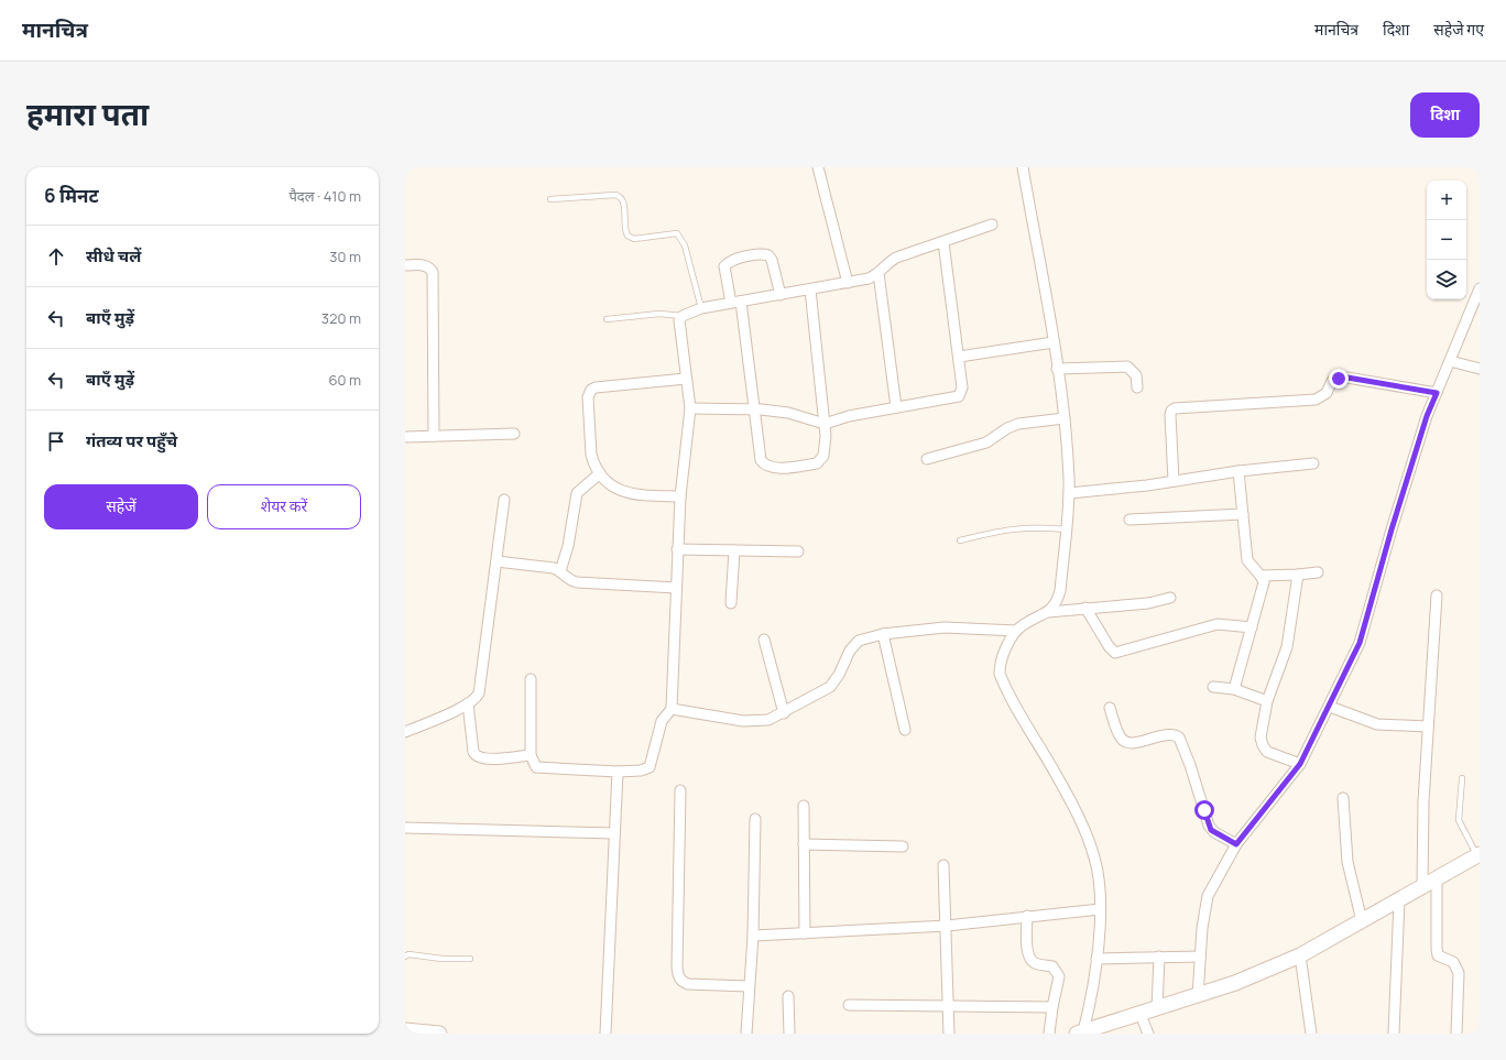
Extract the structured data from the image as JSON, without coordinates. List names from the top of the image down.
{
  "page": {
    "header": "मानचित्र",
    "nav": ["मानचित्र", "दिशा", "सहेजे गए"],
    "title": "हमारा पता",
    "buttons": [
      "दिशा",
      ["सहेजें", "शेयर करें"]
    ],
    "heading": ["6 मिनट", "पैदल · 410 m"],
    "map_buttons": ["+", "−"],
    "list": [
      ["सीधे चलें", "30 m"],
      ["बाएँ मुड़ें", "320 m"],
      ["बाएँ मुड़ें", "60 m"],
      "गंतव्य पर पहुँचे"
    ]
  }
}
